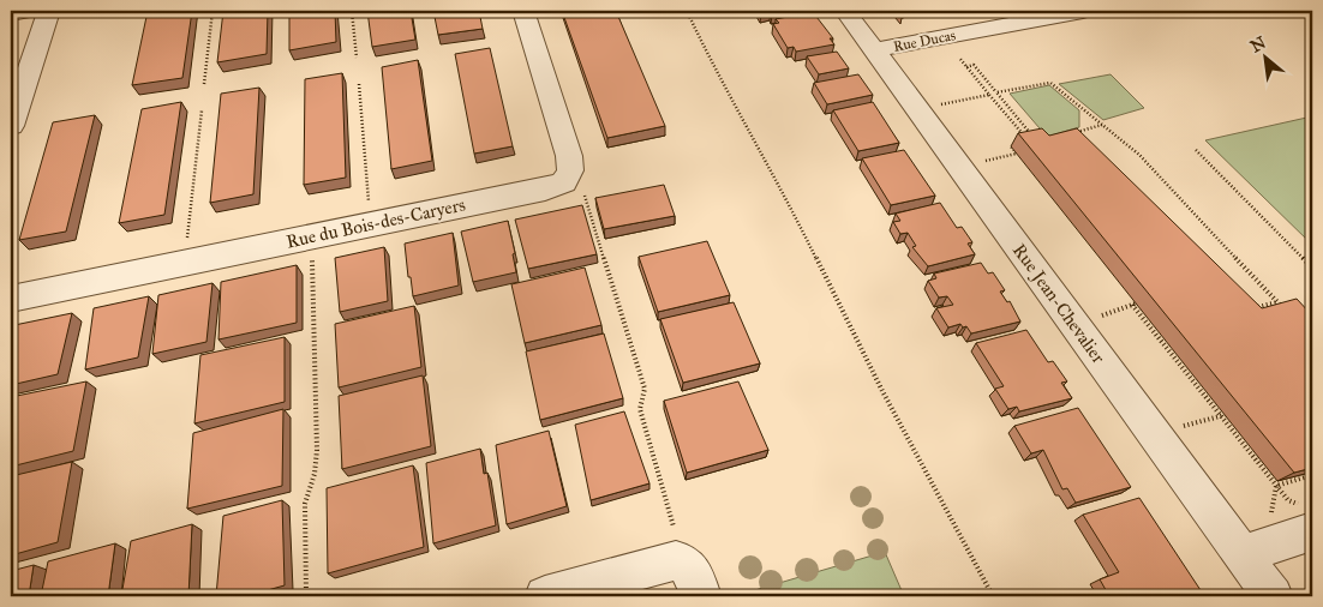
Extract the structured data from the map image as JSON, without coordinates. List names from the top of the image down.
{
  "streets": {
    "street": ["Rue Ducas", "Rue du Bois-des-Caryers", "Rue Jean-Chevalier"]
  },
  "crossings": [
    ["Rue Ducas", "Rue Jean-Chevalier"]
  ],
  "north": "top left"
}
